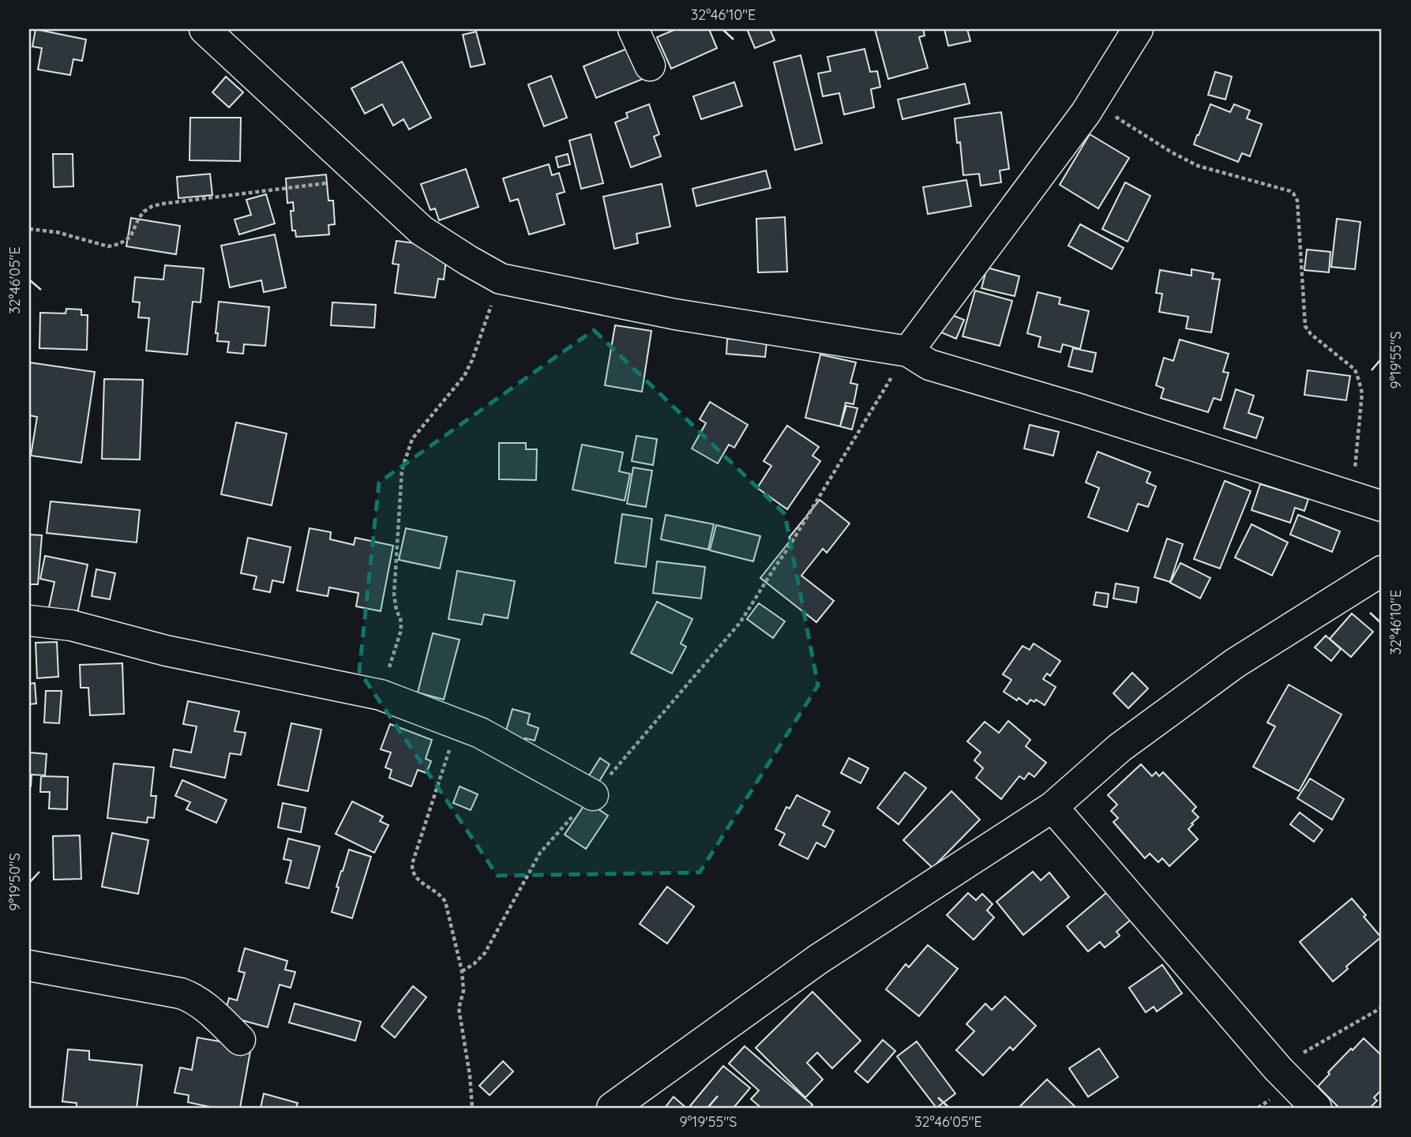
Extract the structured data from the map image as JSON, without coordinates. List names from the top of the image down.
{
  "coordinates": [
    "32°46'10\"E",
    "32°46'05\"E",
    "9°19'55\"S",
    "9°19'50\"S"
  ]
}
